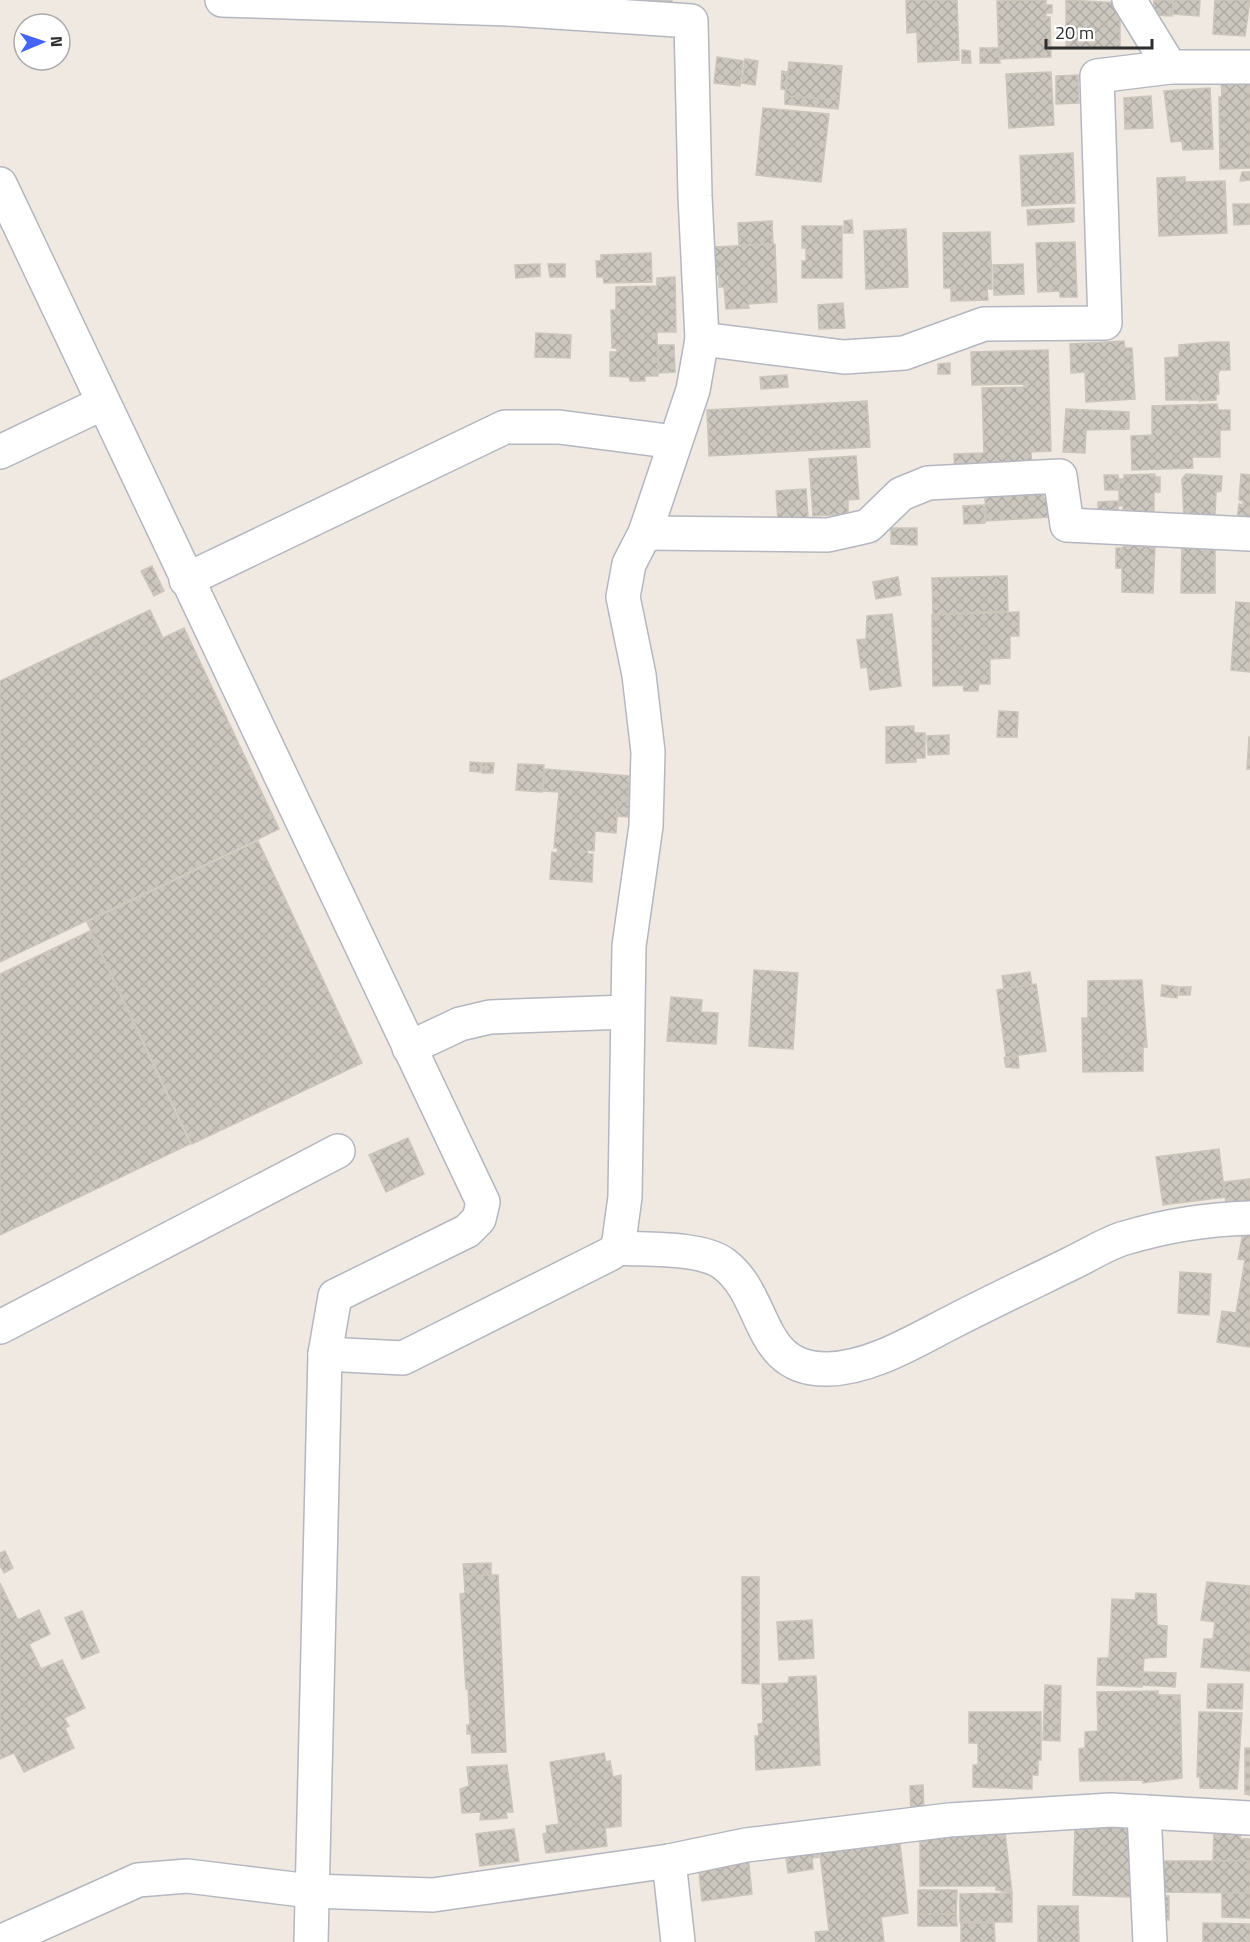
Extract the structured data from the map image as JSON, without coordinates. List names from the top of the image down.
{
  "scale_bar": "20 m",
  "north": "right"
}
